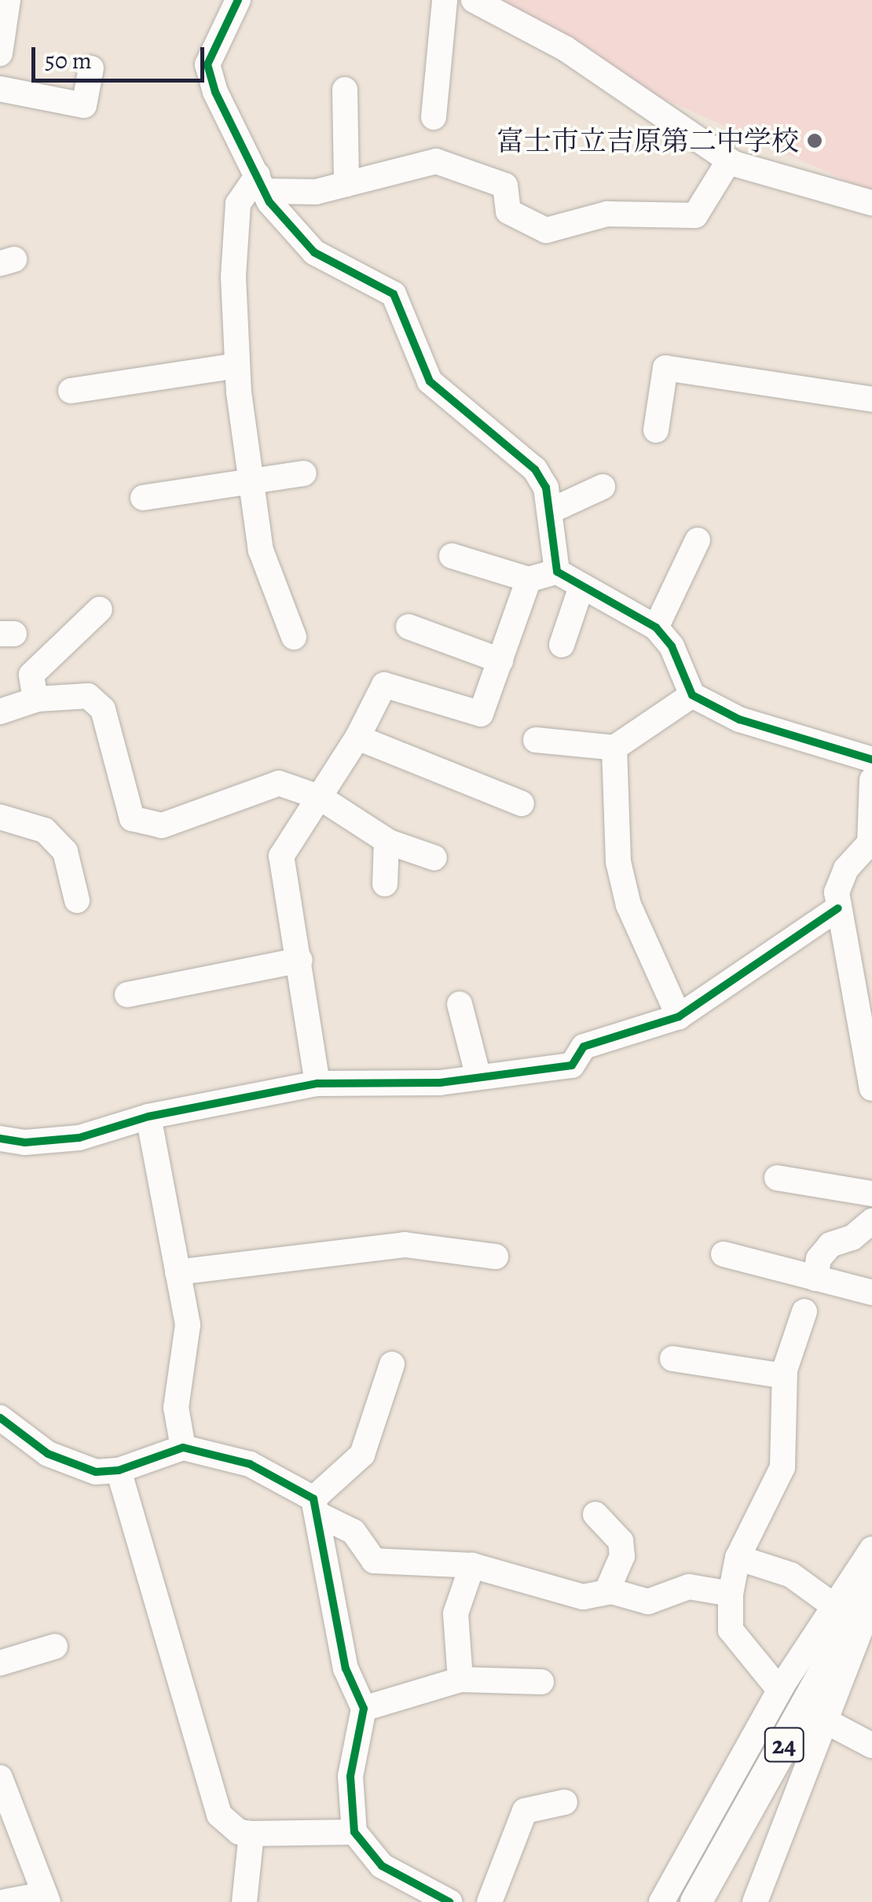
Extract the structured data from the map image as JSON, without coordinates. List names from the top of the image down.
{
  "streets": {
    "main road": ["24"]
  },
  "places": ["富士市立吉原第二中学校"],
  "scale_bar": "50 m"
}
